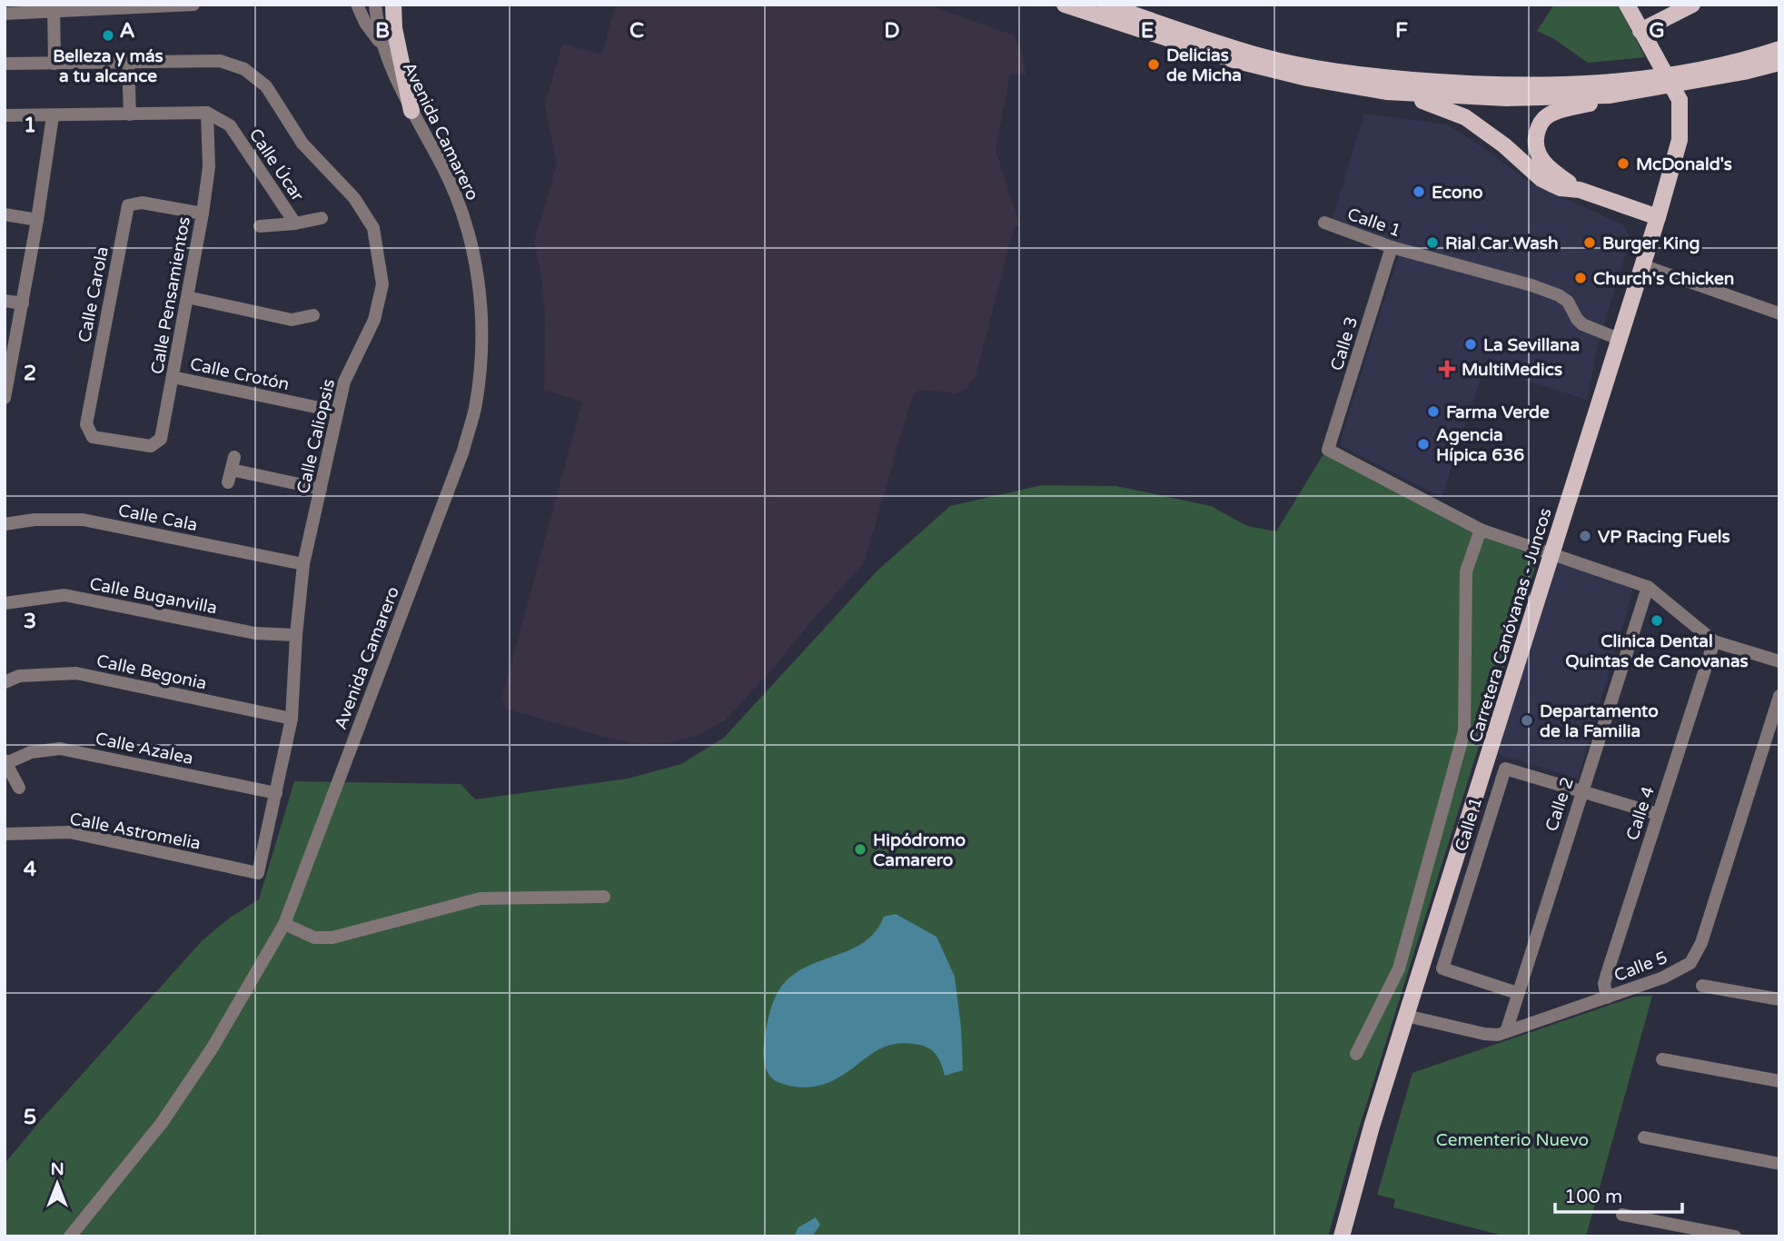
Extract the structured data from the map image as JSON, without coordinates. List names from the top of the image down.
{
  "streets": {
    "main road": ["Carretera Canóvanas - Juncos"],
    "street": [
      "Avenida Camarero",
      "Calle Úcar",
      "Calle 1",
      "Calle Carola",
      "Calle Pensamientos",
      "Calle 3",
      "Calle Crotón",
      "Calle Caliopsis",
      "Calle Cala",
      "Calle Buganvilla",
      "Calle Begonia",
      "Calle Azalea",
      "Calle 2",
      "Calle 4",
      "Calle Astromelia",
      "Calle 5"
    ]
  },
  "crossings": [
    ["Calle Úcar", "Calle Pensamientos"],
    ["Calle 1", "Calle 3"],
    ["Calle 1", "Carretera Canóvanas - Juncos"],
    ["Calle 1", "Calle 2"],
    ["Calle 1", "Calle 4"],
    ["Calle Carola", "Calle Pensamientos"],
    ["Calle Pensamientos", "Calle Crotón"],
    ["Calle Crotón", "Calle Caliopsis"],
    ["Calle Caliopsis", "Calle Cala"],
    ["Calle Caliopsis", "Calle Buganvilla"],
    ["Calle Caliopsis", "Calle Begonia"],
    ["Calle Caliopsis", "Calle Azalea"],
    ["Calle Caliopsis", "Calle Astromelia"],
    ["Carretera Canóvanas - Juncos", "Calle 5"],
    ["Calle 2", "Calle 5"],
    ["Calle 4", "Calle 5"]
  ],
  "parks": ["Cementerio Nuevo"],
  "places": {
    "other": [
      "Belleza y más a tu alcance",
      "Delicias de Micha",
      "McDonald's",
      "Econo",
      "Rial Car Wash",
      "Burger King",
      "Church's Chicken",
      "La Sevillana",
      "Farma Verde",
      "Agencia Hípica 636",
      "VP Racing Fuels",
      "Clinica Dental Quintas de Canovanas",
      "Departamento de la Familia",
      "Hipódromo Camarero"
    ],
    "health": ["MultiMedics"]
  },
  "scale_bar": "100 m",
  "north": "top",
  "grid": {
    "columns": [
      "A",
      "B",
      "C",
      "D",
      "E",
      "F",
      "G"
    ],
    "rows": [
      "1",
      "2",
      "3",
      "4",
      "5"
    ]
  }
}
